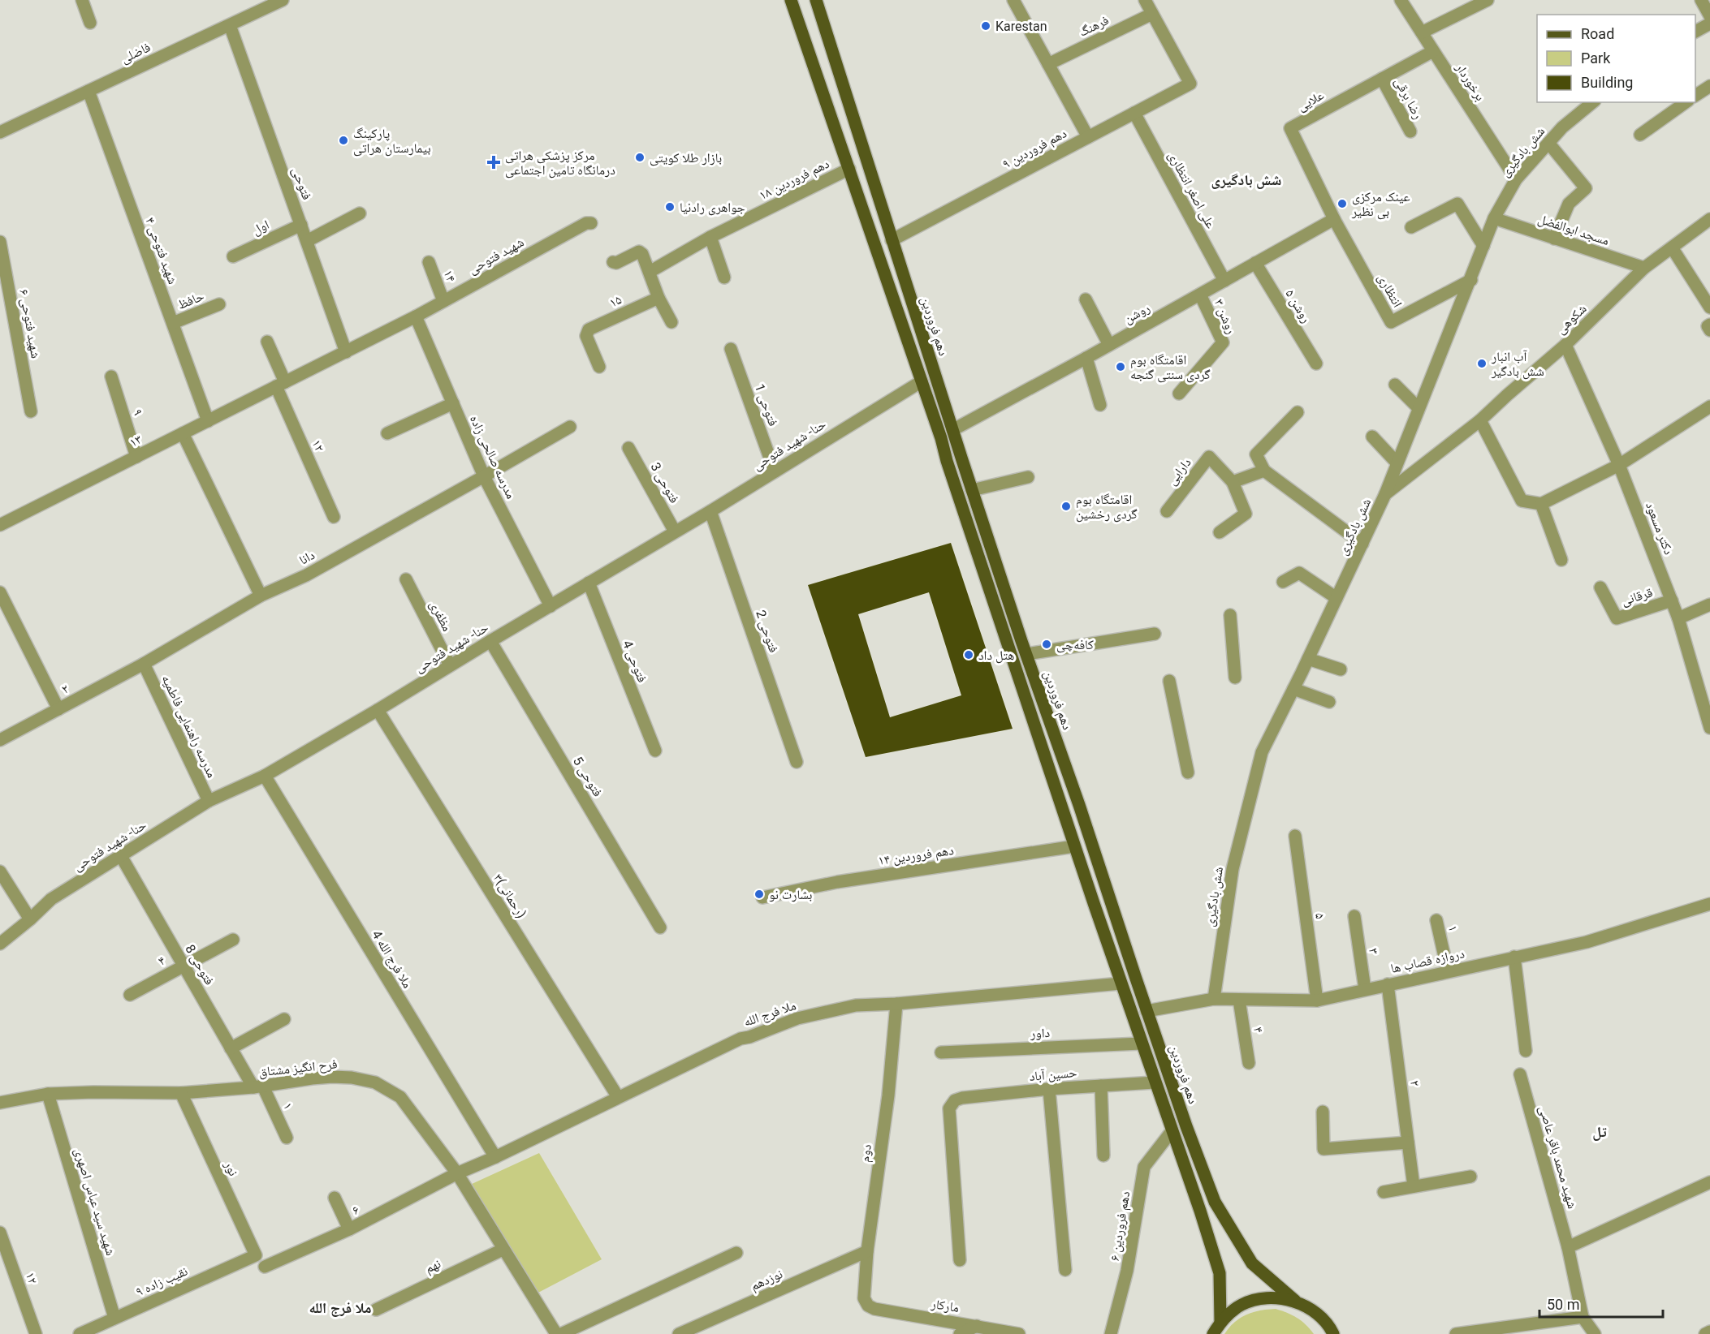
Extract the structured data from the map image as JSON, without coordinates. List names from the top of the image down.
{
  "streets": {
    "main road": ["دهم فروردین"],
    "street": [
      "فرهنگ",
      "فاضلی",
      "برخوردار",
      "رضا برقی",
      "علایی",
      "دهم فروردین ۹",
      "شش بادگیری",
      "دهم فروردین ۱۸",
      "فتوحی",
      "علی اصغر انتظاری",
      "اول",
      "مسجد ابوالفضل",
      "شهید فتوحی ۴",
      "شهید فتوحی",
      "۱۴",
      "انتظاری",
      "حافظ",
      "۱۵",
      "روشن ۵",
      "روشن",
      "روشن ۳",
      "شکوهی",
      "شهید فتوحی ۶",
      "فتوحی 1",
      "۹",
      "۱۳",
      "حنا- شهید فتوحی",
      "۱۲",
      "مدرسه صالحی زاده",
      "دارایی",
      "فتوحی 3",
      "دکتر مسعود",
      "دانا",
      "قرقانی",
      "مظفری",
      "فتوحی 2",
      "فتوحی 4",
      "۲",
      "مدرسه راهنمایی فاطمیه",
      "فتوحی 5",
      "دهم فروردین ۱۴",
      "۳(رحمانی)",
      "۵",
      "۱",
      "۳",
      "4 ملا فرج الله",
      "۴",
      "دروازه قصاب ها",
      "فتوحی 8",
      "ملا فرج الله",
      "داور",
      "فرح انگیز مشتاق",
      "حسین آباد",
      "دوم",
      "شهید محمد باقر عاصی",
      "نور",
      "شهید سید عباس اصهری",
      "۶",
      "دهم فروردین ۶",
      "نهم",
      "نوزدهم",
      "نقیب زاده ۹",
      "مارکار"
    ]
  },
  "crossings": [
    ["فرهنگ", "دهم فروردین ۹"],
    ["فاضلی", "فتوحی"],
    ["فاضلی", "شهید فتوحی ۴"],
    ["برخوردار", "علایی"],
    ["برخوردار", "شش بادگیری"],
    ["رضا برقی", "علایی"],
    ["علایی", "انتظاری"],
    ["علایی", "روشن"],
    ["دهم فروردین ۹", "علی اصغر انتظاری"],
    ["دهم فروردین ۹", "دهم فروردین"],
    ["شش بادگیری", "مسجد ابوالفضل"],
    ["شش بادگیری", "انتظاری"],
    ["شش بادگیری", "شکوهی"],
    ["شش بادگیری", "دروازه قصاب ها"],
    ["فتوحی", "اول"],
    ["فتوحی", "۱۳"],
    ["علی اصغر انتظاری", "روشن"],
    ["مسجد ابوالفضل", "شکوهی"],
    ["شهید فتوحی ۴", "حافظ"],
    ["شهید فتوحی ۴", "۱۳"],
    ["شهید فتوحی", "۱۴"],
    ["شهید فتوحی", "۱۳"],
    ["شهید فتوحی", "مدرسه صالحی زاده"],
    ["انتظاری", "روشن"],
    ["روشن ۵", "روشن"],
    ["روشن", "روشن ۳"],
    ["روشن", "دهم فروردین"],
    ["شکوهی", "دکتر مسعود"],
    ["دهم فروردین", "دروازه قصاب ها"],
    ["فتوحی 1", "حنا- شهید فتوحی"],
    ["۹", "۱۳"],
    ["۱۳", "۱۲"],
    ["۱۳", "مدرسه صالحی زاده"],
    ["حنا- شهید فتوحی", "مدرسه صالحی زاده"],
    ["حنا- شهید فتوحی", "فتوحی 3"],
    ["حنا- شهید فتوحی", "مظفری"],
    ["حنا- شهید فتوحی", "فتوحی 2"],
    ["حنا- شهید فتوحی", "فتوحی 4"],
    ["حنا- شهید فتوحی", "مدرسه راهنمایی فاطمیه"],
    ["حنا- شهید فتوحی", "فتوحی 5"],
    ["حنا- شهید فتوحی", "۳(رحمانی)"],
    ["حنا- شهید فتوحی", "4 ملا فرج الله"],
    ["حنا- شهید فتوحی", "فتوحی 8"],
    ["مدرسه صالحی زاده", "دانا"],
    ["دکتر مسعود", "قرقانی"],
    ["دانا", "۲"],
    ["دانا", "مدرسه راهنمایی فاطمیه"],
    ["۲", "مدرسه راهنمایی فاطمیه"],
    ["۲", "دروازه قصاب ها"],
    ["۳(رحمانی)", "ملا فرج الله"],
    ["۵", "دروازه قصاب ها"],
    ["۱", "دروازه قصاب ها"],
    ["۱", "فتوحی 8"],
    ["۱", "فرح انگیز مشتاق"],
    ["۳", "دروازه قصاب ها"],
    ["4 ملا فرج الله", "ملا فرج الله"],
    ["۴", "دروازه قصاب ها"],
    ["۴", "فتوحی 8"],
    ["فتوحی 8", "فرح انگیز مشتاق"],
    ["ملا فرج الله", "فرح انگیز مشتاق"],
    ["ملا فرج الله", "دوم"],
    ["ملا فرج الله", "۶"],
    ["فرح انگیز مشتاق", "نور"],
    ["فرح انگیز مشتاق", "شهید سید عباس اصهری"],
    ["فرح انگیز مشتاق", "۶"],
    ["فرح انگیز مشتاق", "نهم"],
    ["دوم", "نوزدهم"],
    ["دوم", "مارکار"],
    ["نور", "نقیب زاده ۹"],
    ["شهید سید عباس اصهری", "نقیب زاده ۹"]
  ],
  "districts": ["شش بادگیری", "تل", "ملا فرج الله"],
  "places": {
    "other": [
      "Karestan",
      "پارکینگ بیمارستان هراتی",
      "بازار طلا کویتی",
      "عینک مرکزی بی نظیر",
      "جواهری رادنیا",
      "آب انبار شش بادگیر",
      "اقامتگاه بوم گردی سنتی گنجه",
      "اقامتگاه بوم گردی رخشین",
      "کافه‌چی",
      "هتل داد",
      "بشارت نو"
    ],
    "health": ["مرکز پزشکی هراتی درمانگاه تامین اجتماعی"]
  },
  "legend": ["Road", "Park", "Building"],
  "scale_bar": "50 m"
}
